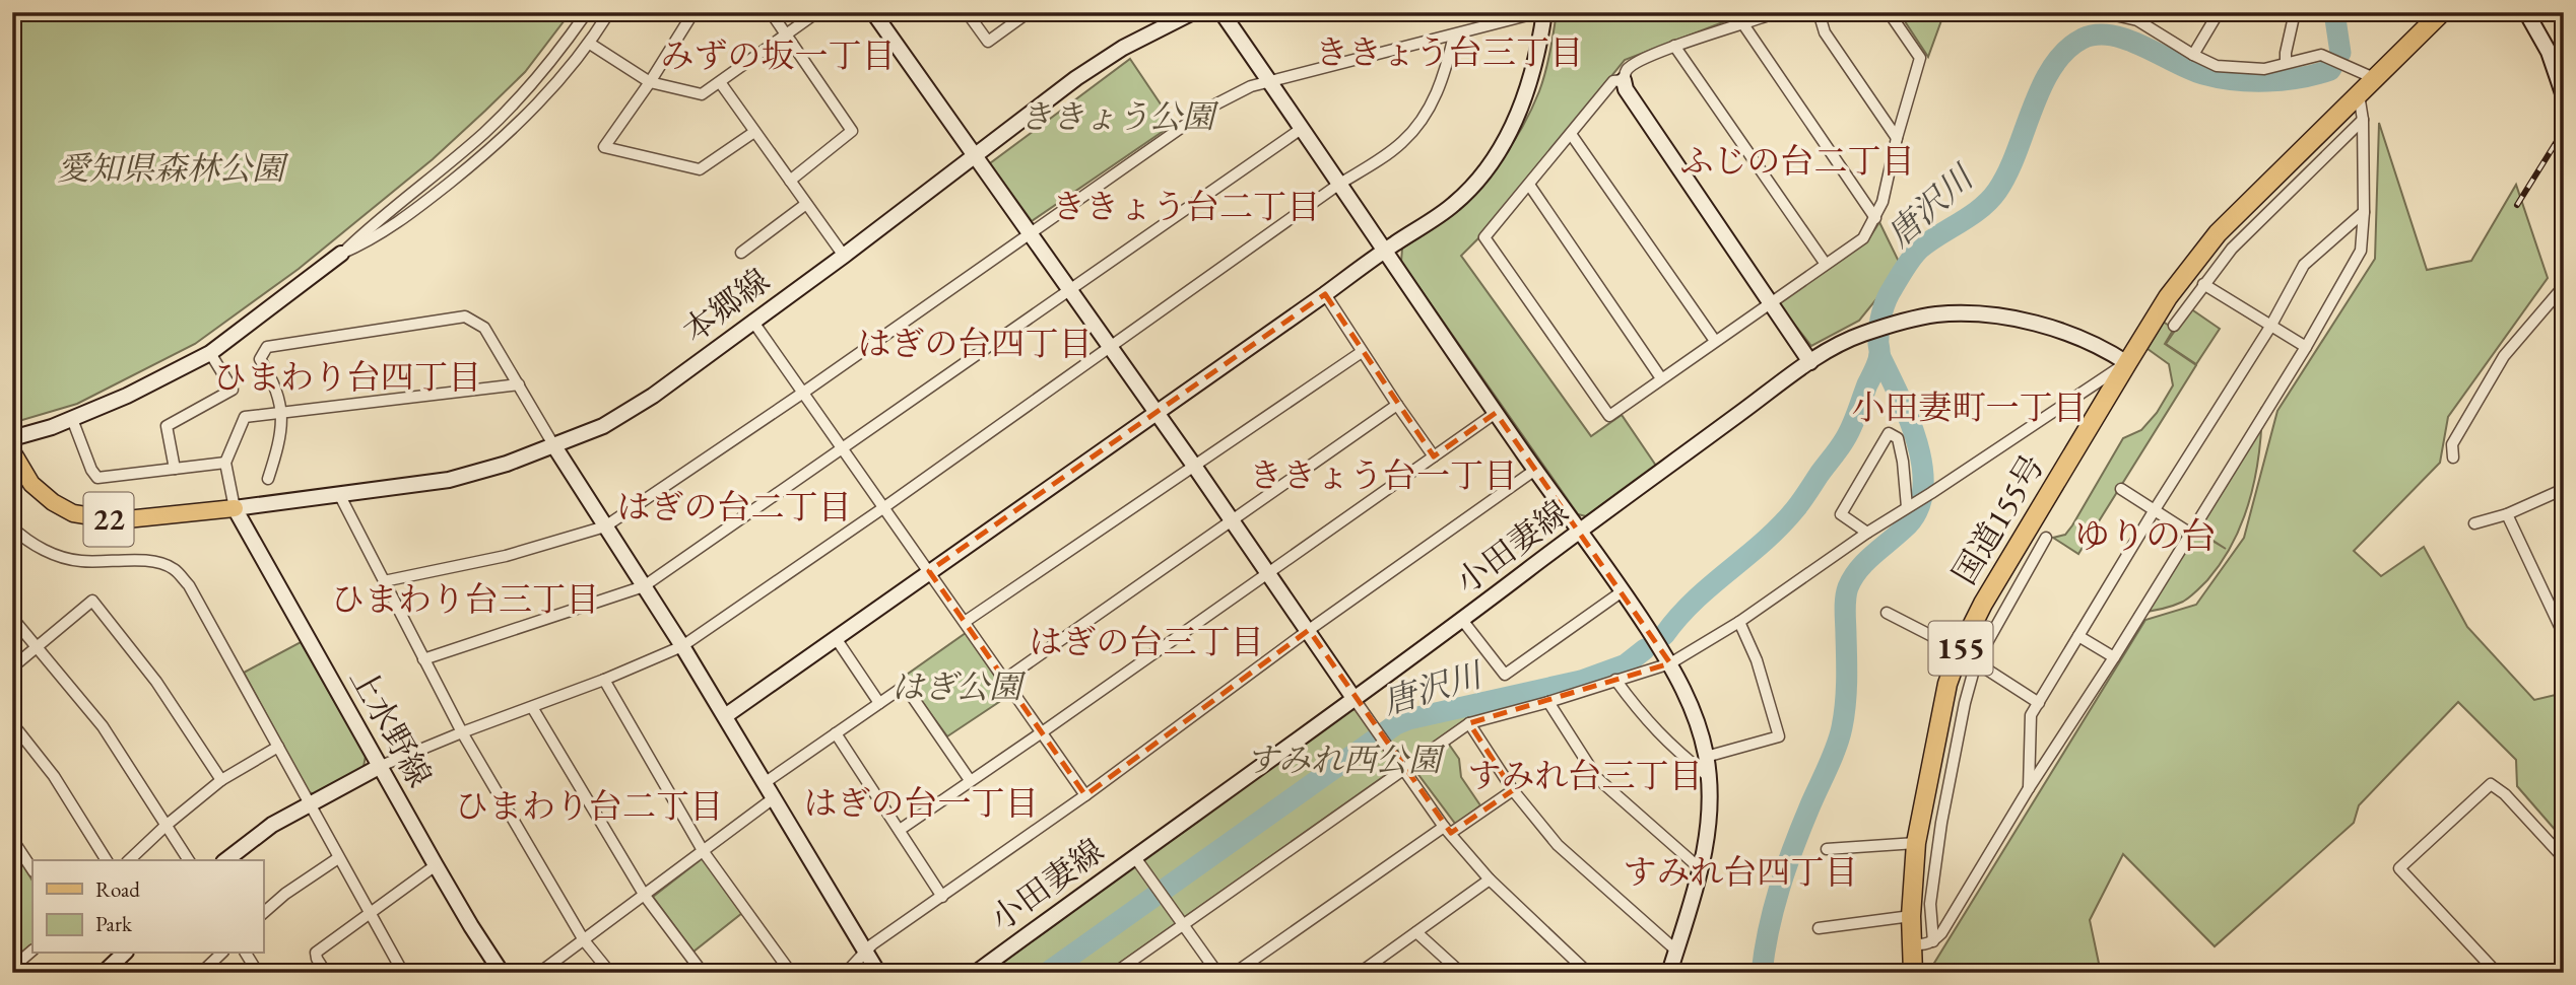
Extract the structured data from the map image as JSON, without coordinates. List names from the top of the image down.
{
  "streets": {
    "highway": ["国道155号", "155"],
    "main road": ["22"],
    "street": ["本郷線", "小田妻線", "上水野線"]
  },
  "crossings": [
    ["本郷線", "22"],
    ["本郷線", "上水野線"],
    ["22", "上水野線"],
    ["国道155号", "小田妻線"]
  ],
  "districts": [
    "ききょう台三丁目",
    "みずの坂一丁目",
    "ふじの台二丁目",
    "ききょう台二丁目",
    "はぎの台四丁目",
    "ひまわり台四丁目",
    "小田妻町一丁目",
    "ききょう台一丁目",
    "はぎの台二丁目",
    "ゆりの台",
    "ひまわり台三丁目",
    "はぎの台三丁目",
    "すみれ台三丁目",
    "はぎの台一丁目",
    "ひまわり台二丁目",
    "すみれ台四丁目"
  ],
  "water": ["唐沢川"],
  "parks": [
    "ききょう公園",
    "愛知県森林公園",
    "はぎ公園",
    "すみれ西公園"
  ],
  "legend": ["Road", "Park"]
}
